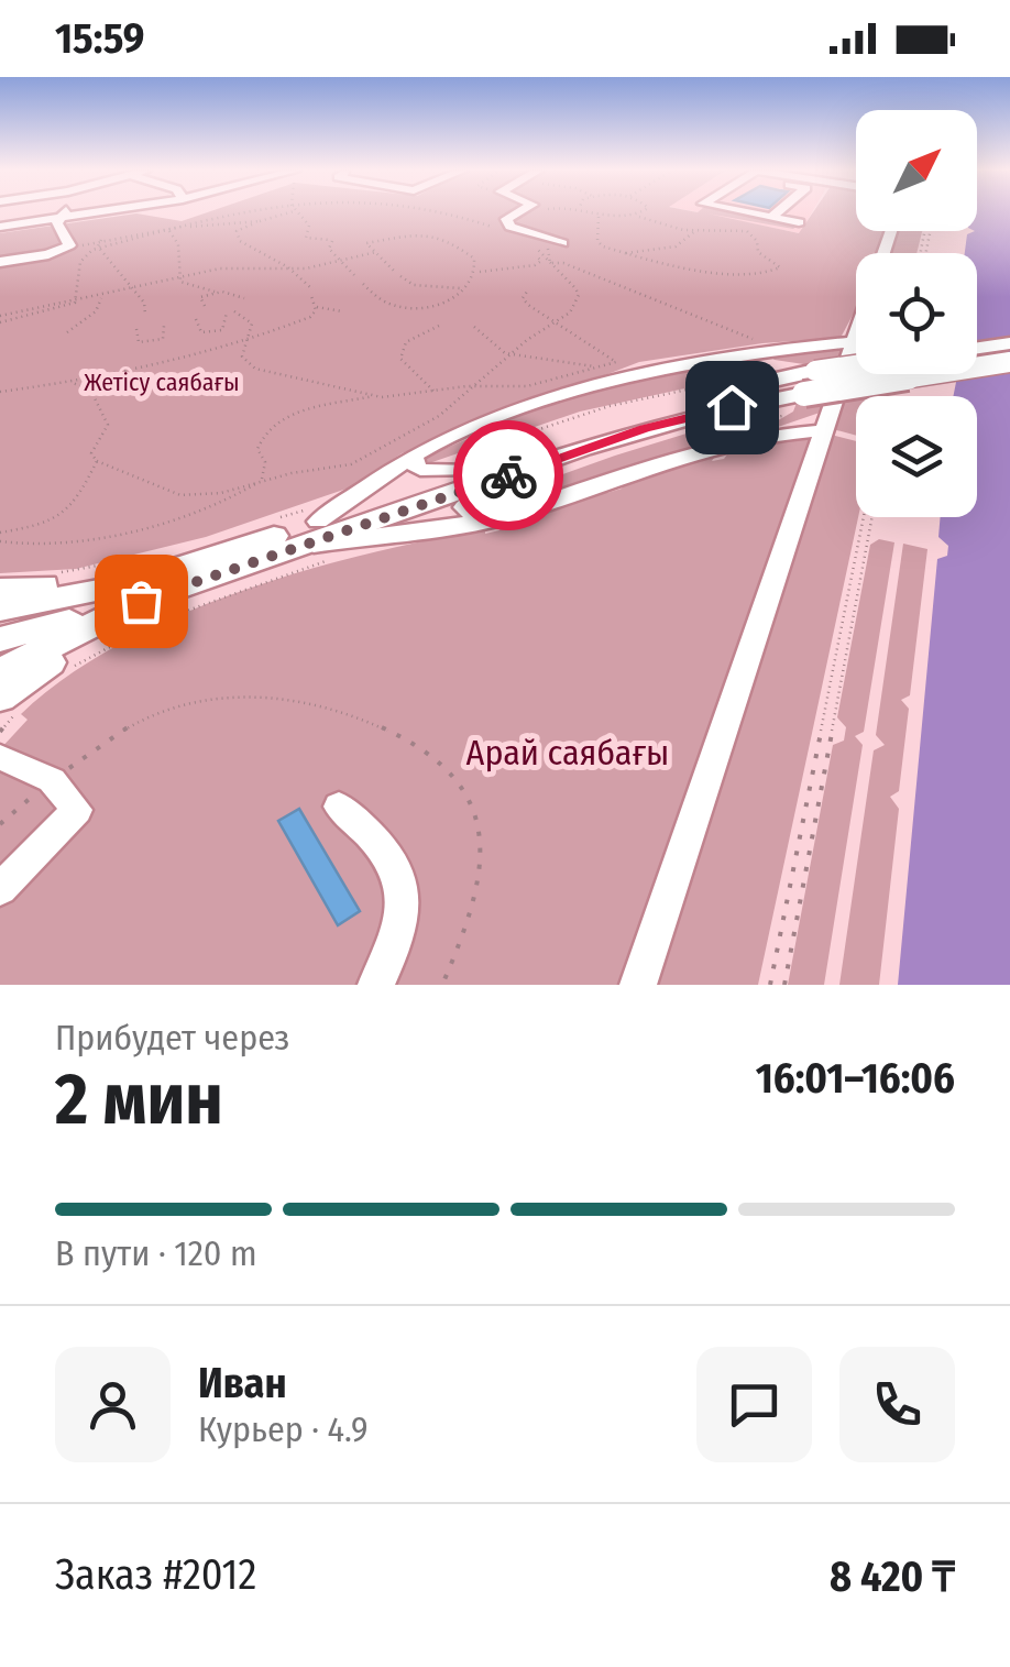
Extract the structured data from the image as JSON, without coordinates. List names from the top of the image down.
{
  "parks": ["Жетісу саябағы", "Арай саябағы"],
  "north": "top right",
  "page": {
    "status": "15:59",
    "heading": ["2 мин", "Прибудет через", "16:01–16:06"],
    "panel": [
      "Иван",
      "Курьер · 4.9",
      "Заказ #2012",
      "8 420 ₸"
    ],
    "bar": "В пути · 120 m"
  }
}
